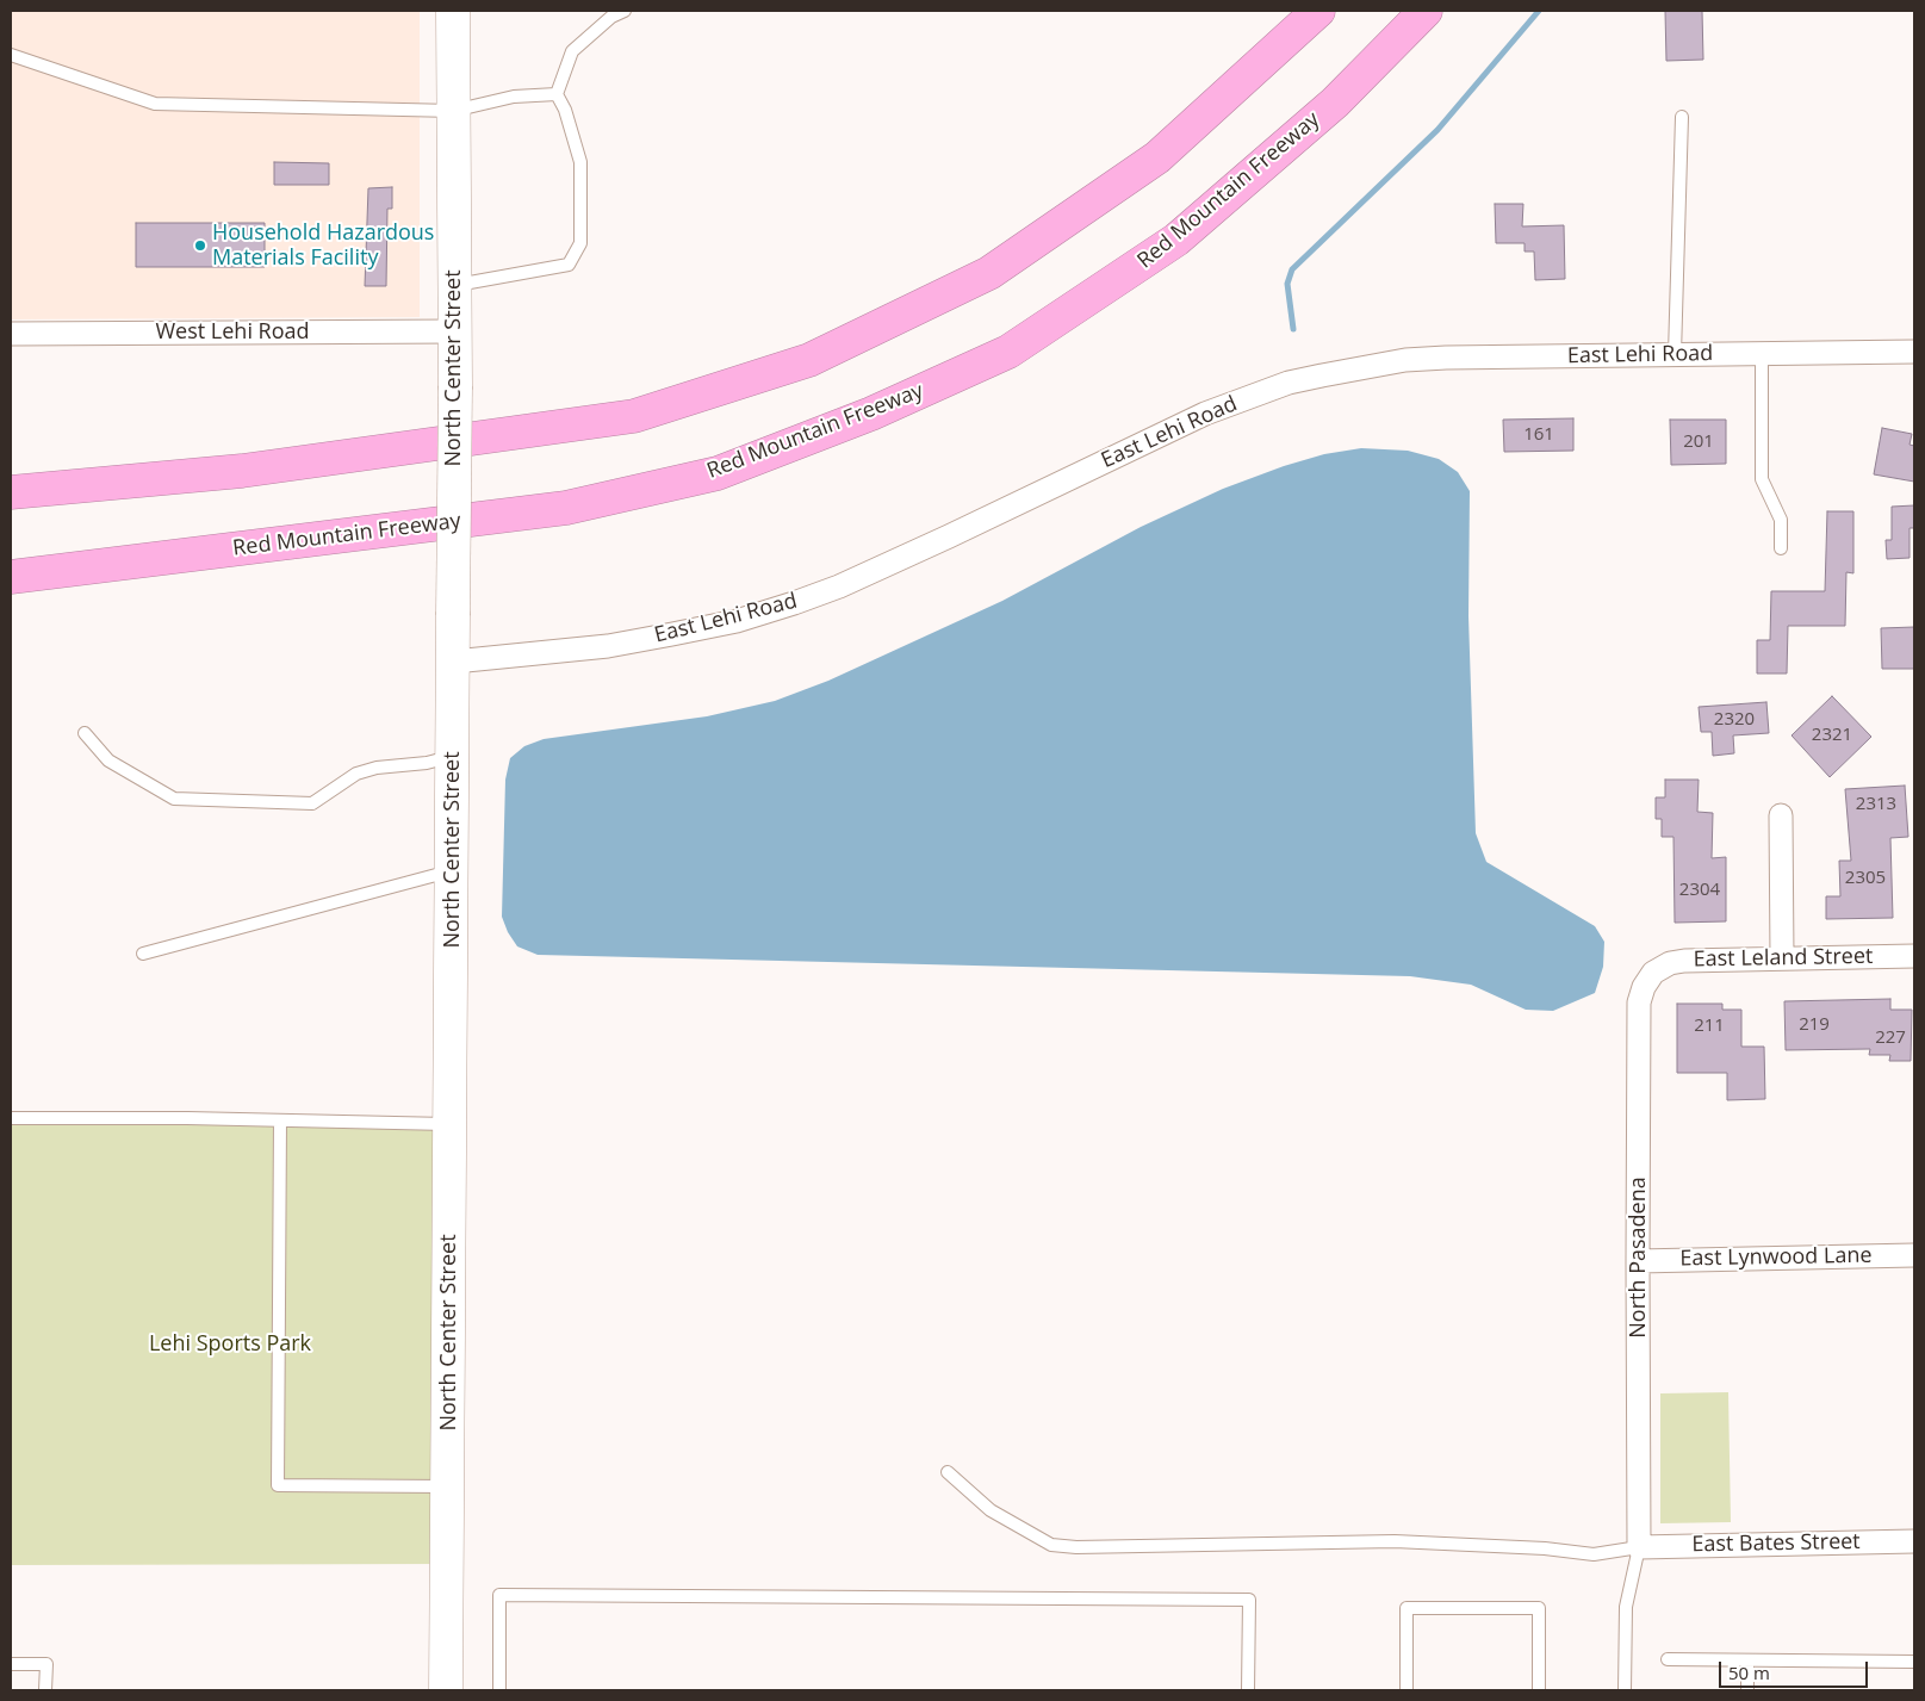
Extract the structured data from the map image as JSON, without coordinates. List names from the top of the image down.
{
  "streets": {
    "highway": ["Red Mountain Freeway"],
    "street": [
      "West Lehi Road",
      "East Lehi Road",
      "North Center Street",
      "East Leland Street",
      "North Pasadena",
      "East Lynwood Lane",
      "East Bates Street"
    ]
  },
  "crossings": [
    ["West Lehi Road", "North Center Street"],
    ["East Lehi Road", "North Center Street"],
    ["East Leland Street", "North Pasadena"],
    ["North Pasadena", "East Lynwood Lane"],
    ["North Pasadena", "East Bates Street"]
  ],
  "parks": ["Lehi Sports Park"],
  "places": ["Household Hazardous Materials Facility"],
  "house_numbers": [
    "161",
    "201",
    "2320",
    "2321",
    "2313",
    "2305",
    "2304",
    "219",
    "211",
    "227"
  ],
  "scale_bar": "50 m"
}
